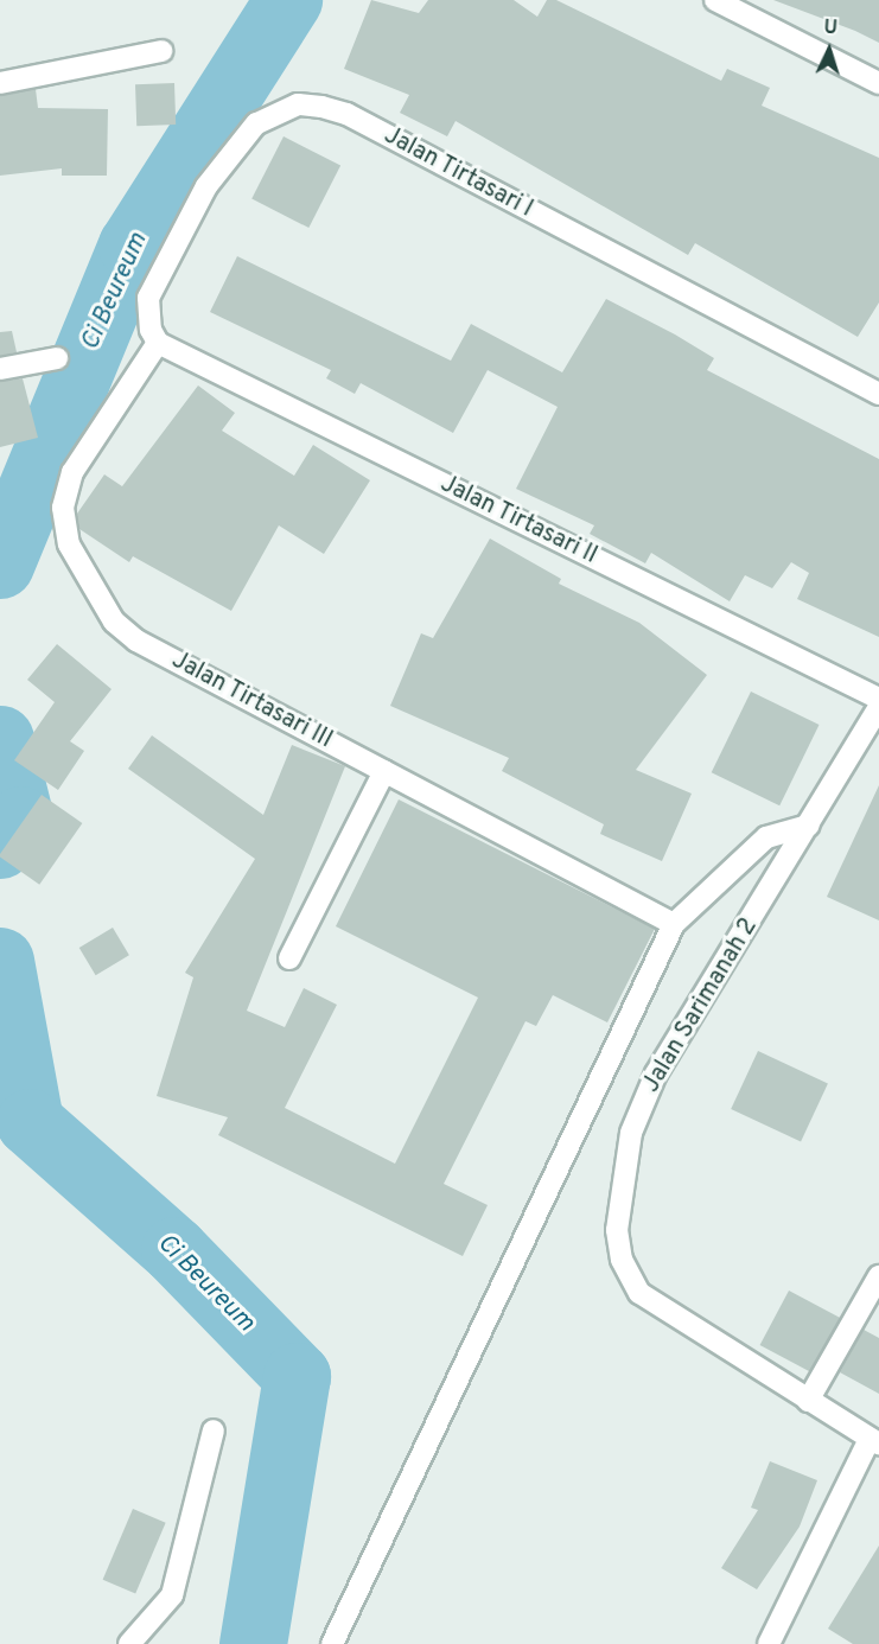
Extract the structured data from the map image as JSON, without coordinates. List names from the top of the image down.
{
  "streets": {
    "street": [
      "Jalan Tirtasari I",
      "Jalan Tirtasari II",
      "Jalan Tirtasari III",
      "Jalan Sarimanah 2"
    ]
  },
  "crossings": [
    ["Jalan Tirtasari I", "Jalan Tirtasari II"],
    ["Jalan Tirtasari I", "Jalan Tirtasari III"],
    ["Jalan Tirtasari II", "Jalan Tirtasari III"]
  ],
  "water": ["Ci Beureum"],
  "north": "top"
}
